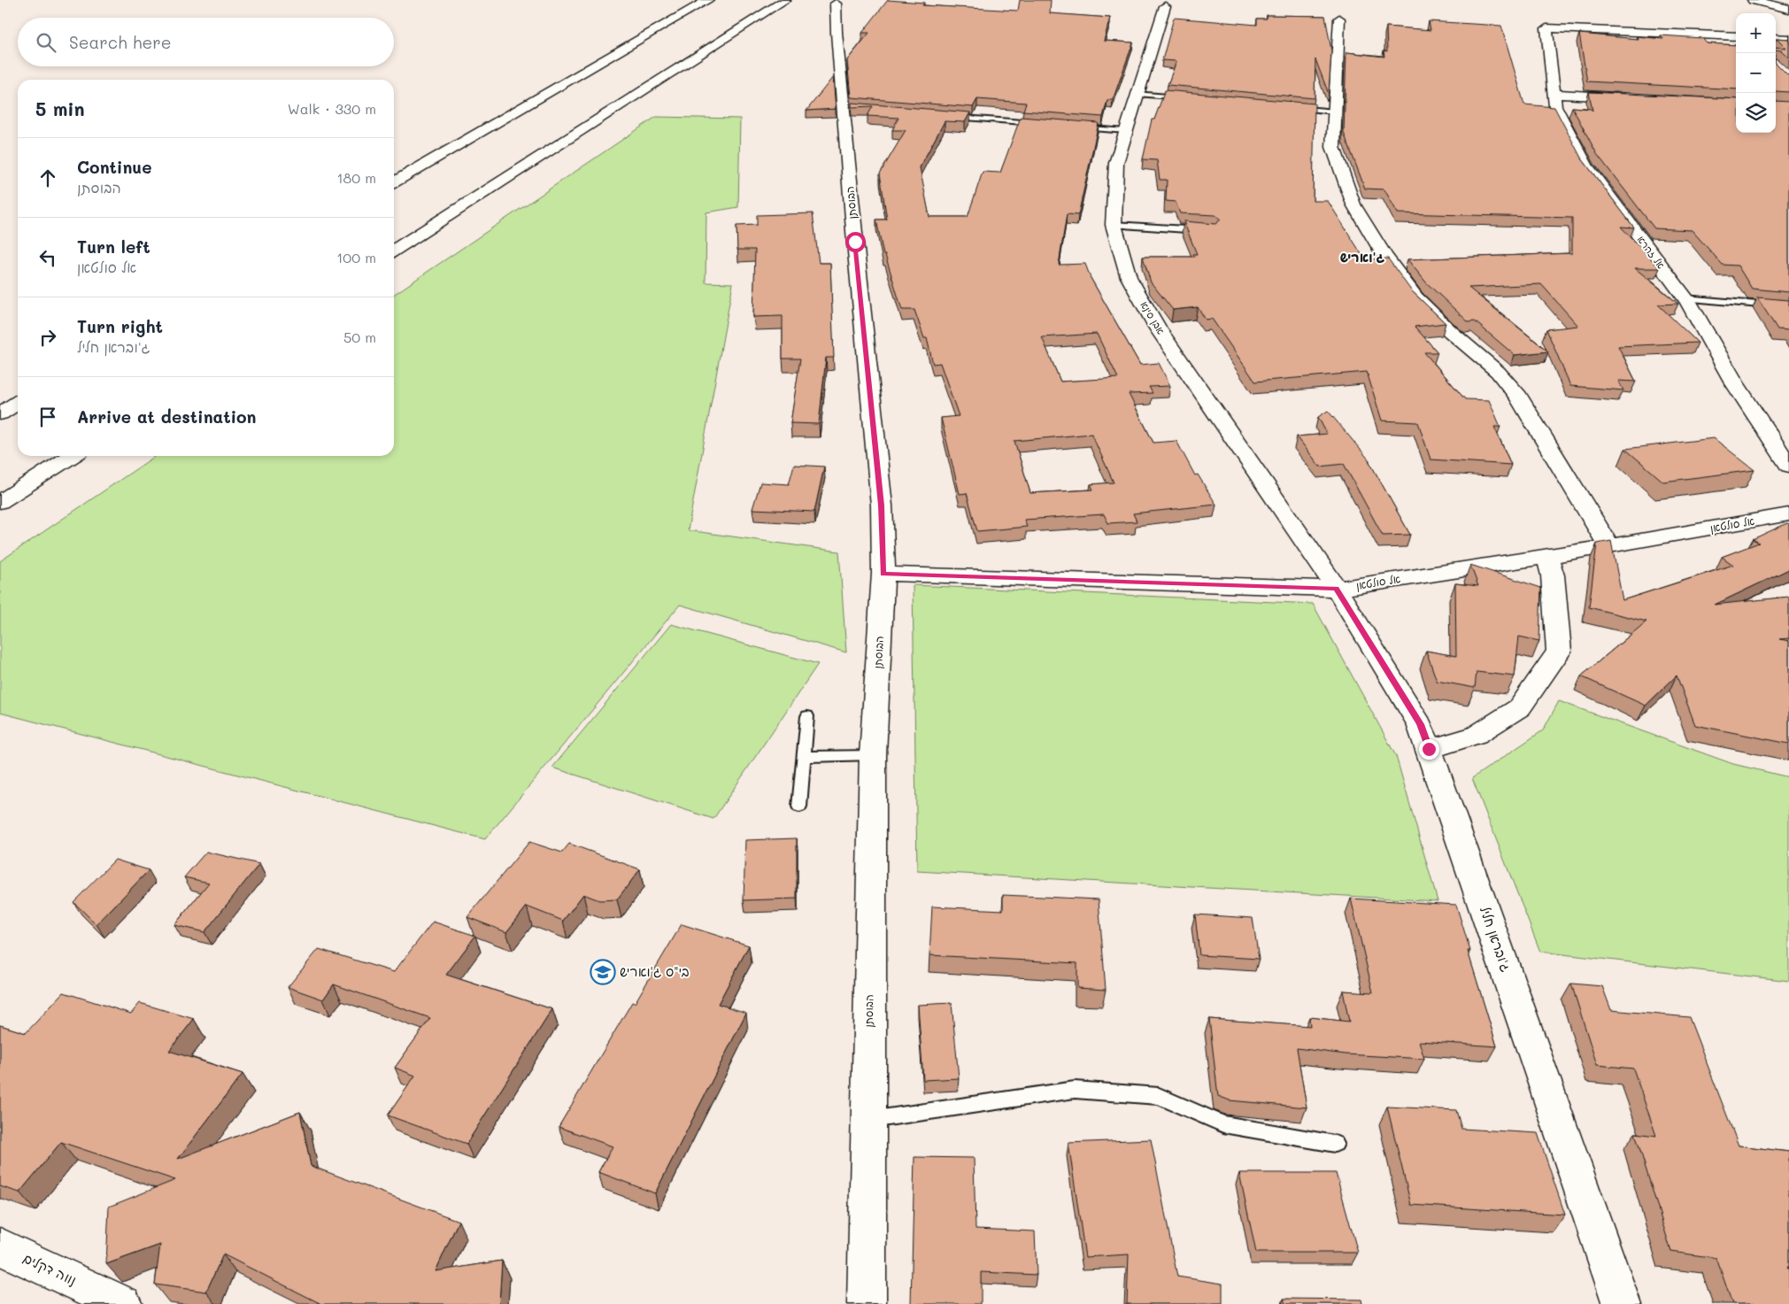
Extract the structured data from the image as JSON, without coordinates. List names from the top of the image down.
{
  "streets": {
    "main road": [
      "הבוסתן",
      "אל זהרא",
      "אבן סינא",
      "אל סולטאן",
      "ג'ובראן חליל",
      "נווה דקלים"
    ]
  },
  "crossings": [
    ["הבוסתן", "אל סולטאן"],
    ["אבן סינא", "אל סולטאן"],
    ["אבן סינא", "ג'ובראן חליל"],
    ["אל סולטאן", "ג'ובראן חליל"]
  ],
  "districts": ["ג'ואריש"],
  "places": {
    "school or university": ["בי\"ס ג'ואריש"]
  },
  "page": {
    "map_buttons": ["+", "−"],
    "search": "Search here",
    "heading": ["5 min", "Walk · 330 m"],
    "list": [
      ["Continue", "הבוסתן", "180 m"],
      ["Turn left", "אל סולטאן", "100 m"],
      ["Turn right", "ג'ובראן חליל", "50 m"],
      "Arrive at destination"
    ]
  }
}
